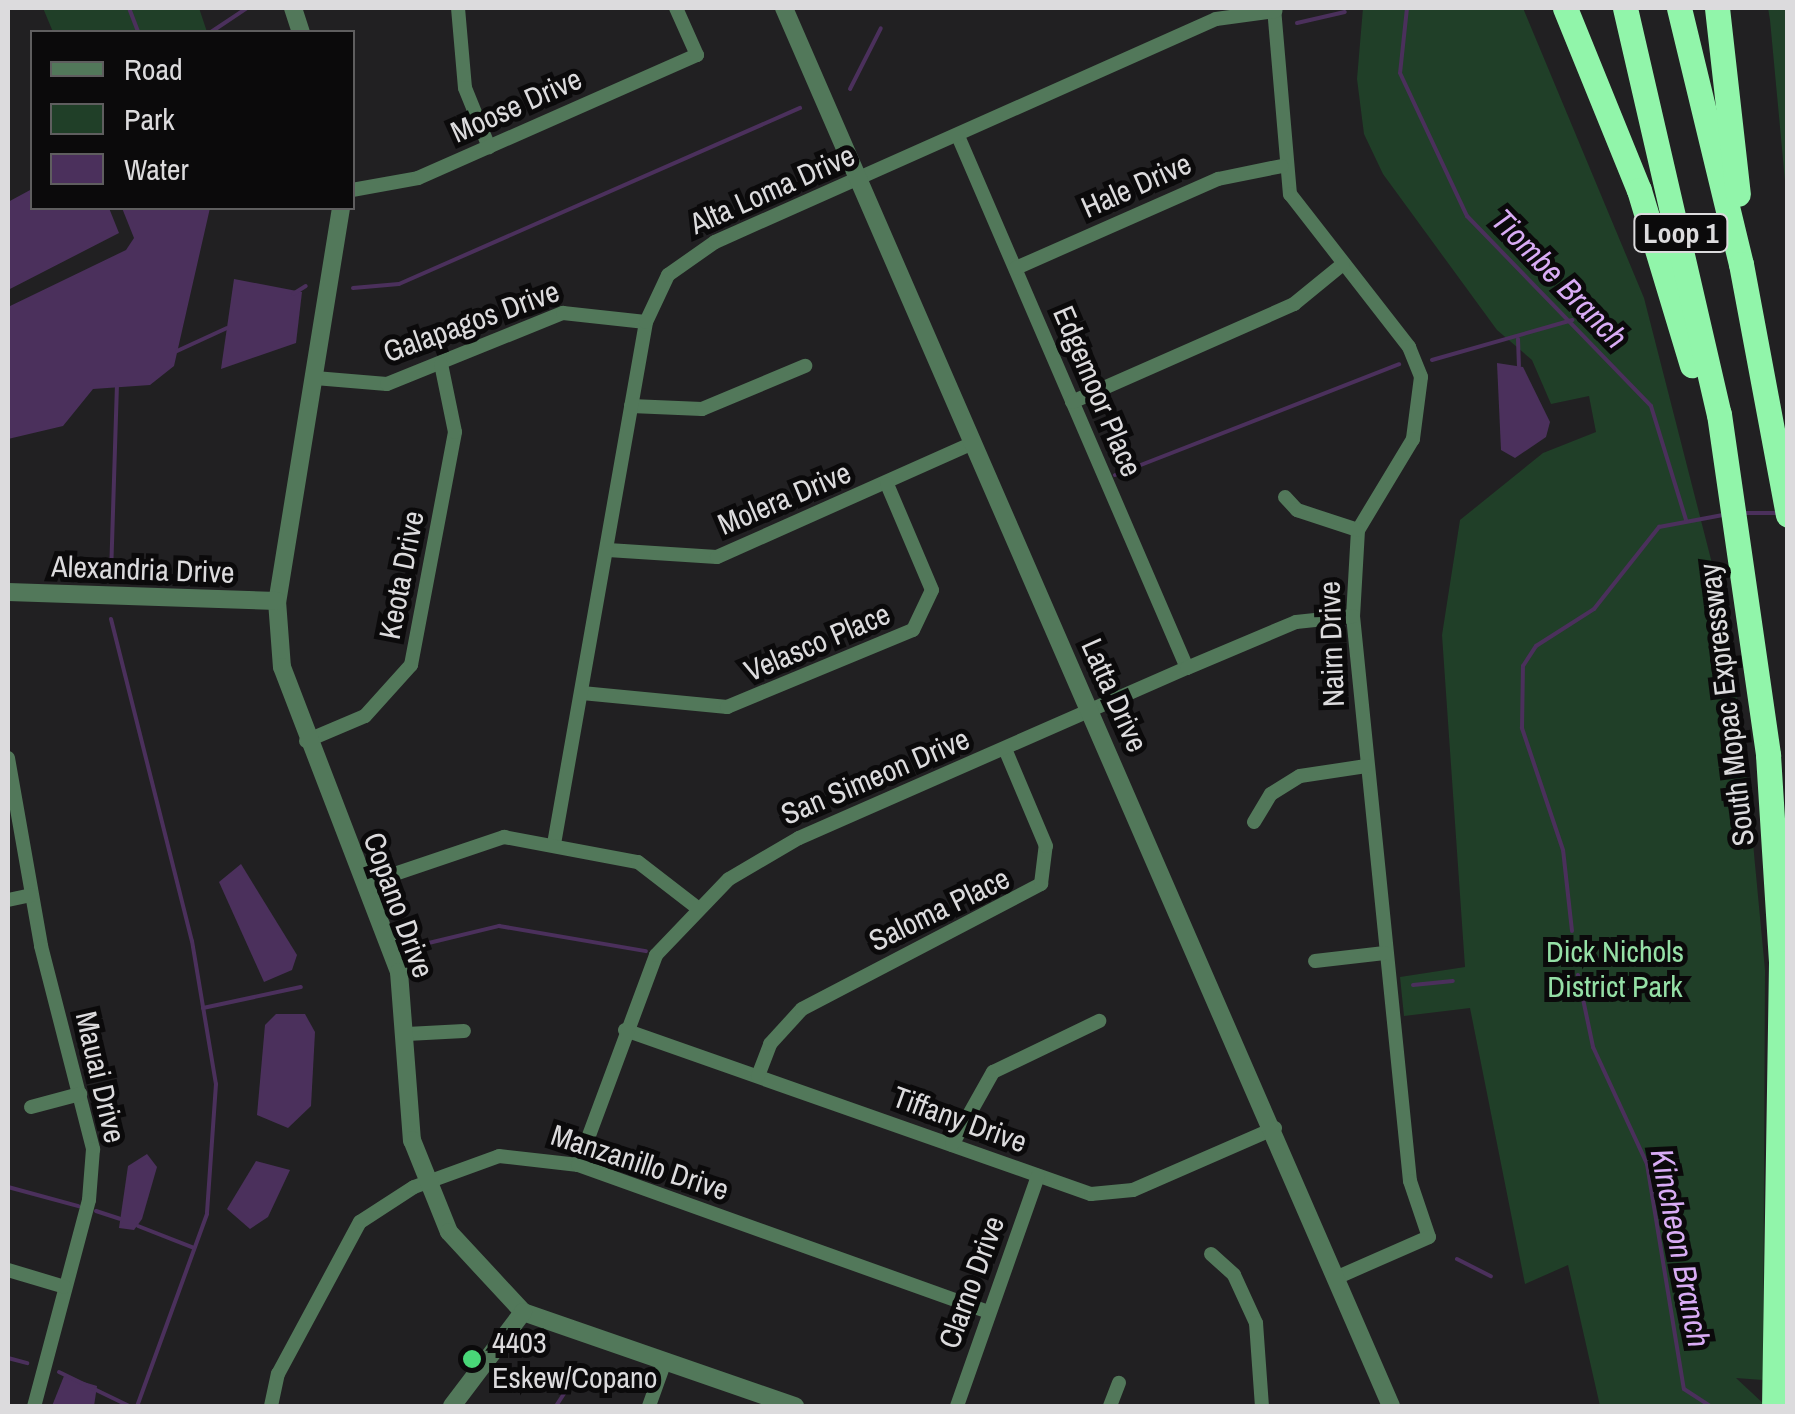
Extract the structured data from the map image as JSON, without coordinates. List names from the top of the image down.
{
  "streets": {
    "highway": ["Loop 1", "South Mopac Expressway"],
    "street": [
      "Moose Drive",
      "Hale Drive",
      "Alta Loma Drive",
      "Galapagos Drive",
      "Edgemoor Place",
      "Molera Drive",
      "Alexandria Drive",
      "Keota Drive",
      "Velasco Place",
      "Nairn Drive",
      "Latta Drive",
      "San Simeon Drive",
      "Copano Drive",
      "Saloma Place",
      "Mauai Drive",
      "Tiffany Drive",
      "Manzanillo Drive",
      "Clarno Drive"
    ]
  },
  "crossings": [
    ["Hale Drive", "Edgemoor Place"],
    ["Hale Drive", "Nairn Drive"],
    ["Alta Loma Drive", "Galapagos Drive"],
    ["Alta Loma Drive", "Edgemoor Place"],
    ["Alta Loma Drive", "Molera Drive"],
    ["Alta Loma Drive", "Velasco Place"],
    ["Alta Loma Drive", "Nairn Drive"],
    ["Alta Loma Drive", "Latta Drive"],
    ["Galapagos Drive", "Keota Drive"],
    ["Galapagos Drive", "Copano Drive"],
    ["Edgemoor Place", "San Simeon Drive"],
    ["Molera Drive", "Velasco Place"],
    ["Molera Drive", "Latta Drive"],
    ["Alexandria Drive", "Copano Drive"],
    ["Keota Drive", "Copano Drive"],
    ["Nairn Drive", "Latta Drive"],
    ["Nairn Drive", "San Simeon Drive"],
    ["Latta Drive", "San Simeon Drive"],
    ["Latta Drive", "Tiffany Drive"],
    ["San Simeon Drive", "Saloma Place"],
    ["San Simeon Drive", "Tiffany Drive"],
    ["San Simeon Drive", "Manzanillo Drive"],
    ["Copano Drive", "Manzanillo Drive"],
    ["Saloma Place", "Tiffany Drive"],
    ["Tiffany Drive", "Clarno Drive"],
    ["Manzanillo Drive", "Clarno Drive"]
  ],
  "water": ["Tiombe Branch", "Kincheon Branch"],
  "parks": ["Dick Nichols District Park"],
  "places": ["4403 Eskew/Copano"],
  "legend": ["Road", "Park", "Water"]
}
